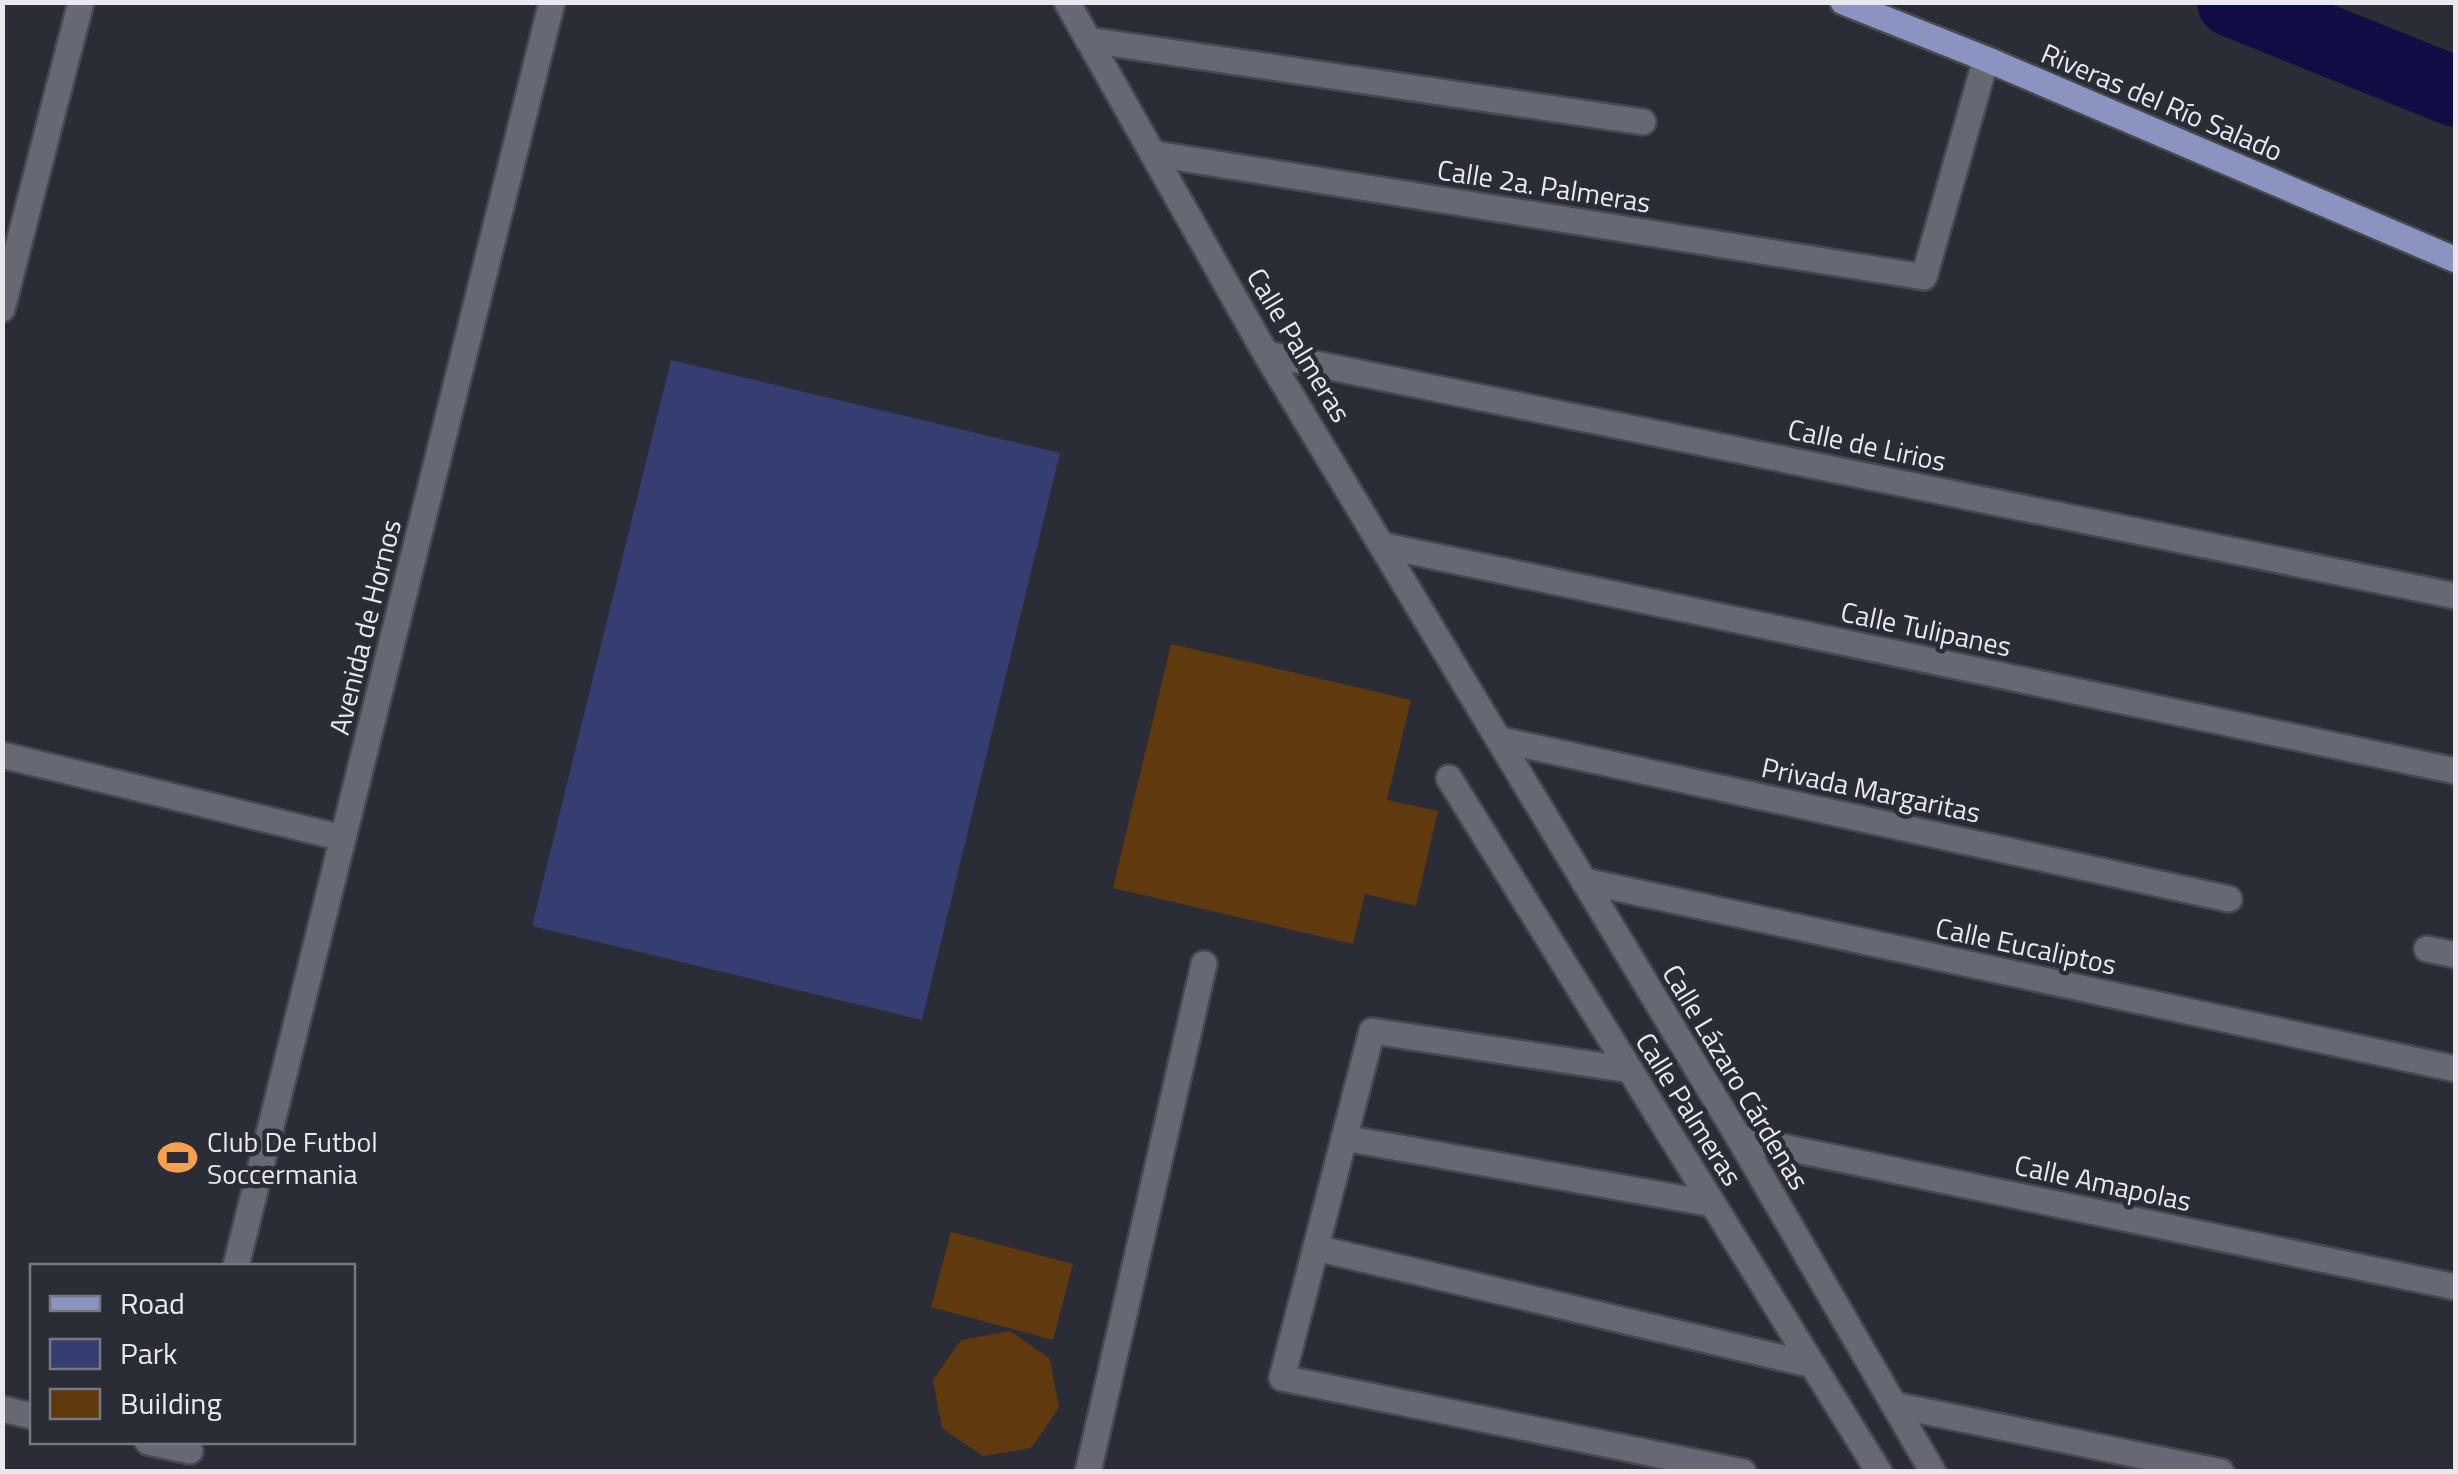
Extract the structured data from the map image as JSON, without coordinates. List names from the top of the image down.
{
  "streets": {
    "main road": ["Riveras del Río Salado"],
    "street": [
      "Calle 2a. Palmeras",
      "Calle Palmeras",
      "Calle de Lirios",
      "Avenida de Hornos",
      "Calle Tulipanes",
      "Privada Margaritas",
      "Calle Eucaliptos",
      "Calle Lázaro Cárdenas",
      "Calle Amapolas"
    ]
  },
  "crossings": [
    ["Riveras del Río Salado", "Calle 2a. Palmeras"],
    ["Calle 2a. Palmeras", "Calle Palmeras"],
    ["Calle Palmeras", "Calle de Lirios"],
    ["Calle Palmeras", "Calle Tulipanes"],
    ["Calle Palmeras", "Calle Lázaro Cárdenas"],
    ["Privada Margaritas", "Calle Lázaro Cárdenas"],
    ["Calle Eucaliptos", "Calle Lázaro Cárdenas"],
    ["Calle Lázaro Cárdenas", "Calle Amapolas"]
  ],
  "places": {
    "sports": ["Club De Futbol Soccermania"]
  },
  "legend": ["Road", "Park", "Building"]
}
